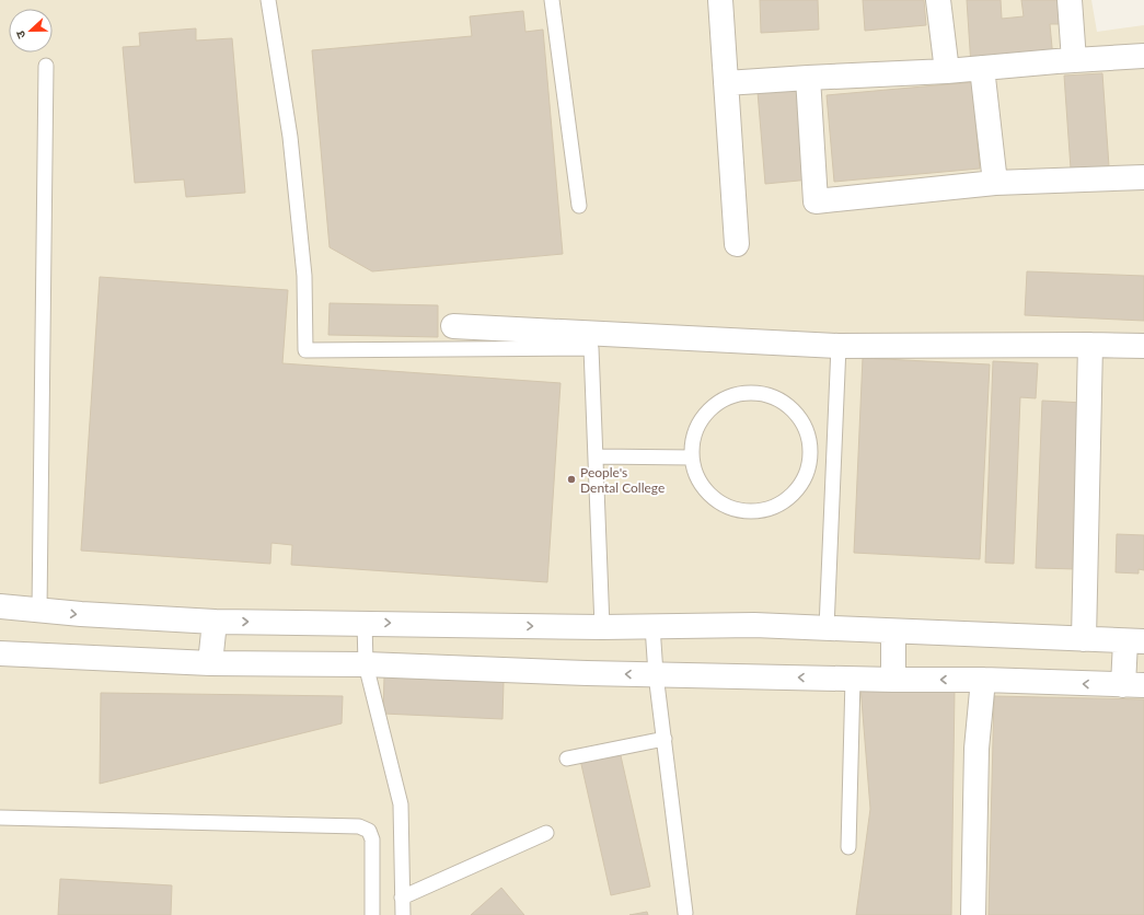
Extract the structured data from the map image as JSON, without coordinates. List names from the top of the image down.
{
  "places": ["People's Dental College"],
  "north": "left"
}
